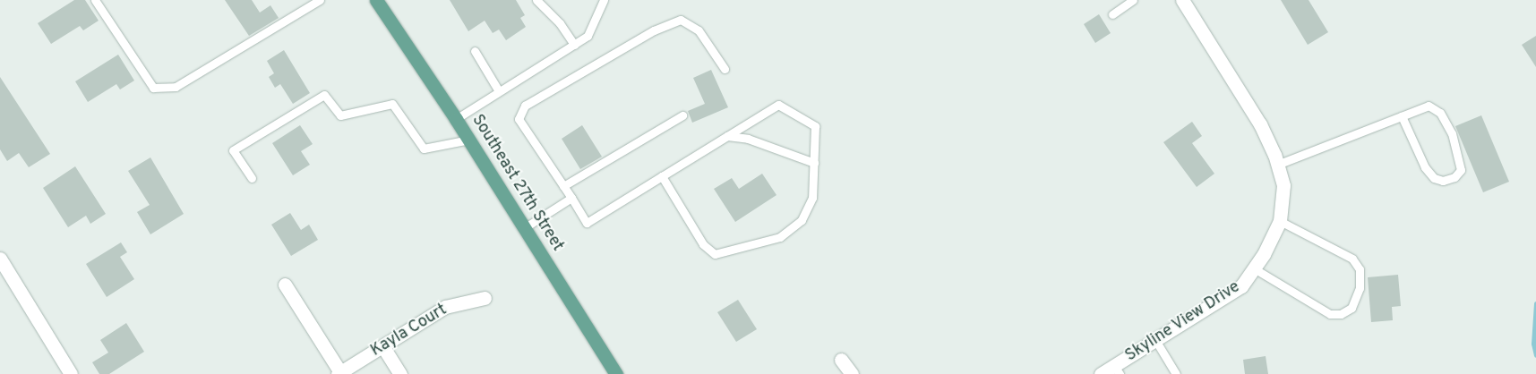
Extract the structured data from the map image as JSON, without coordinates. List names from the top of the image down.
{
  "streets": {
    "main road": ["Southeast 27th Street"],
    "street": ["Skyline View Drive", "Kayla Court"]
  }
}
